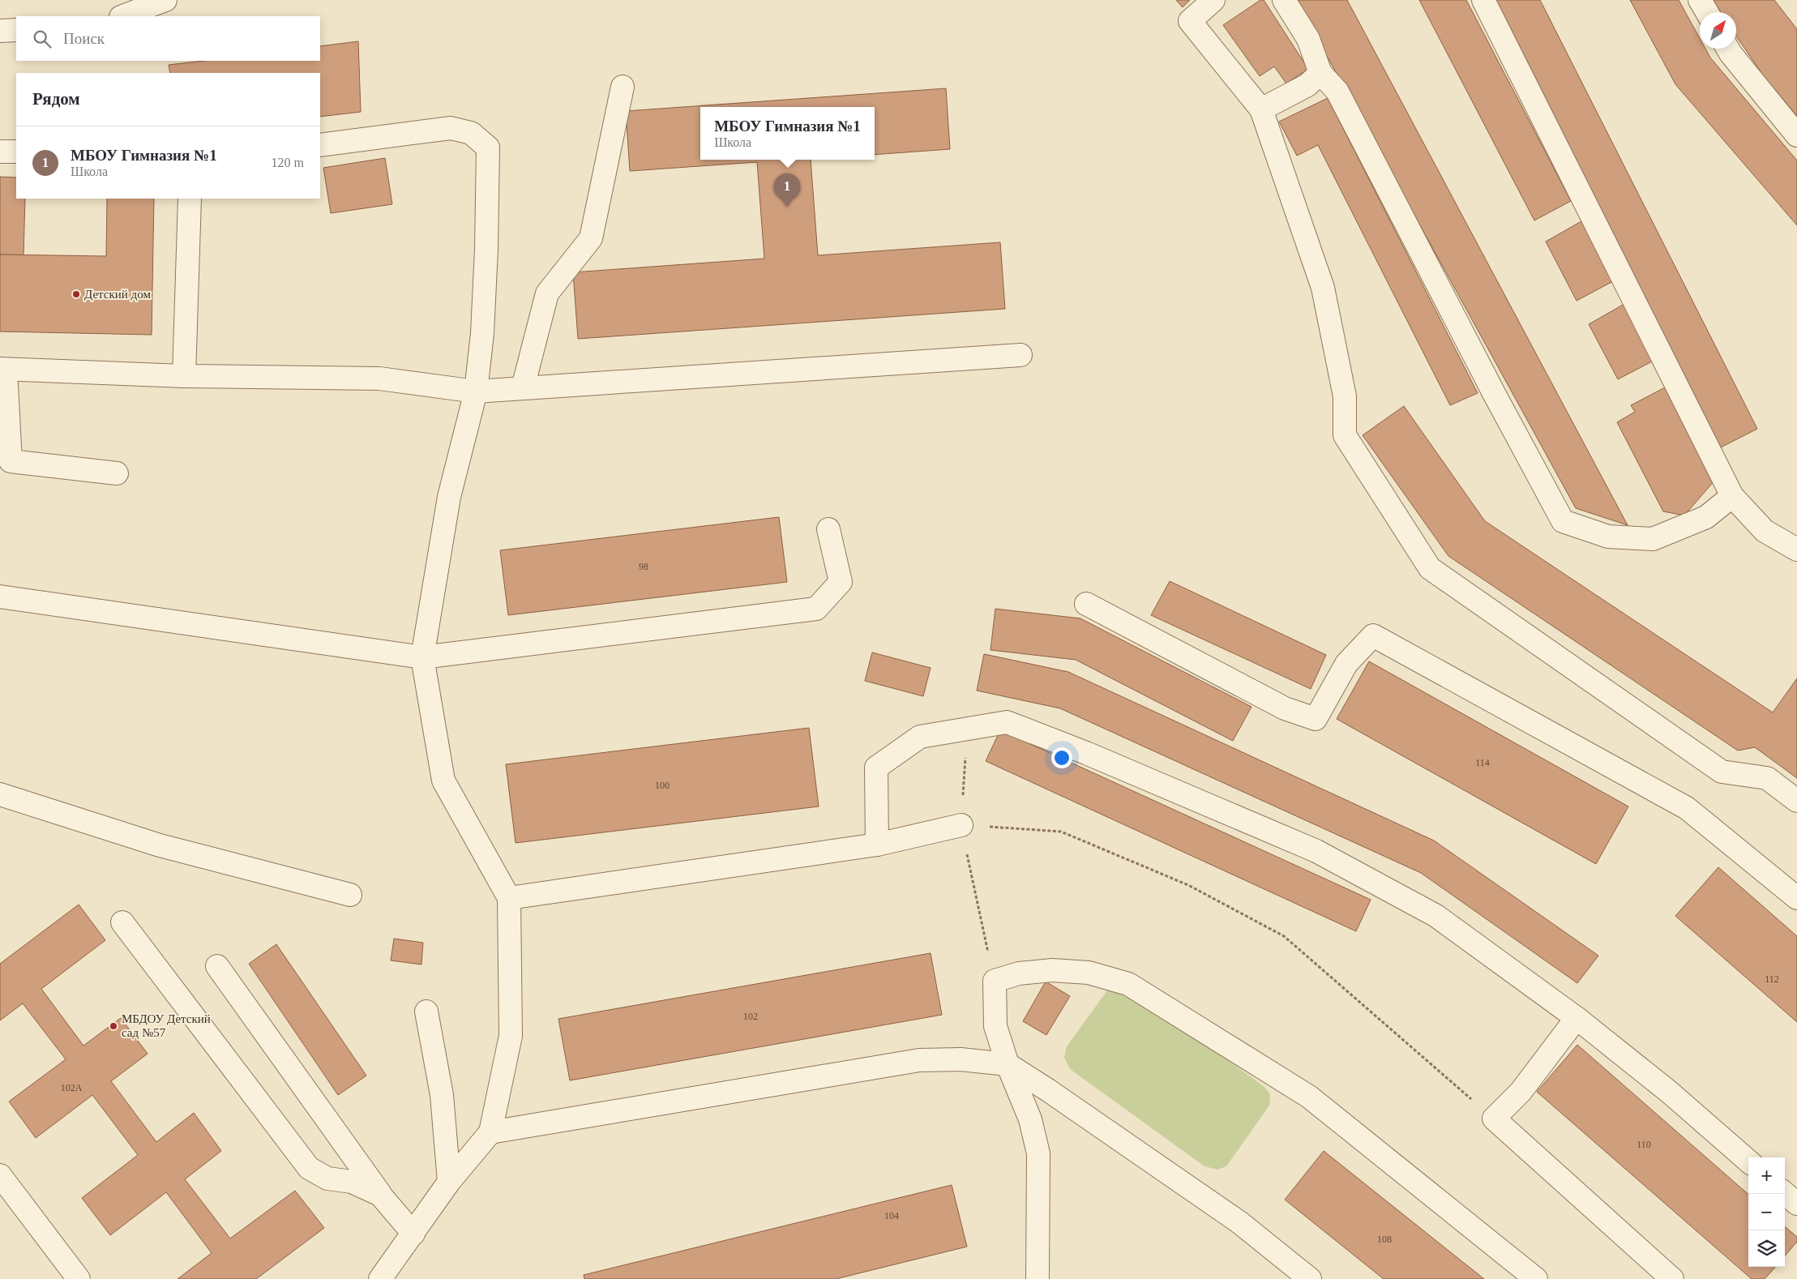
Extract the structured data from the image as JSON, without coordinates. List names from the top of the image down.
{
  "places": ["Детский дом", "МБДОУ Детский сад №57"],
  "house_numbers": [
    "98",
    "114",
    "100",
    "112",
    "102",
    "102А",
    "110",
    "104",
    "108"
  ],
  "north": "top right",
  "page": {
    "search": "Поиск",
    "heading": "Рядом",
    "popup": ["МБОУ Гимназия №1", "Школа"],
    "list": [
      {
        "mark": "1",
        "name": "МБОУ Гимназия №1",
        "note": "Школа",
        "value": "120 m"
      }
    ],
    "pins": "1",
    "map_buttons": ["+", "−"]
  }
}
